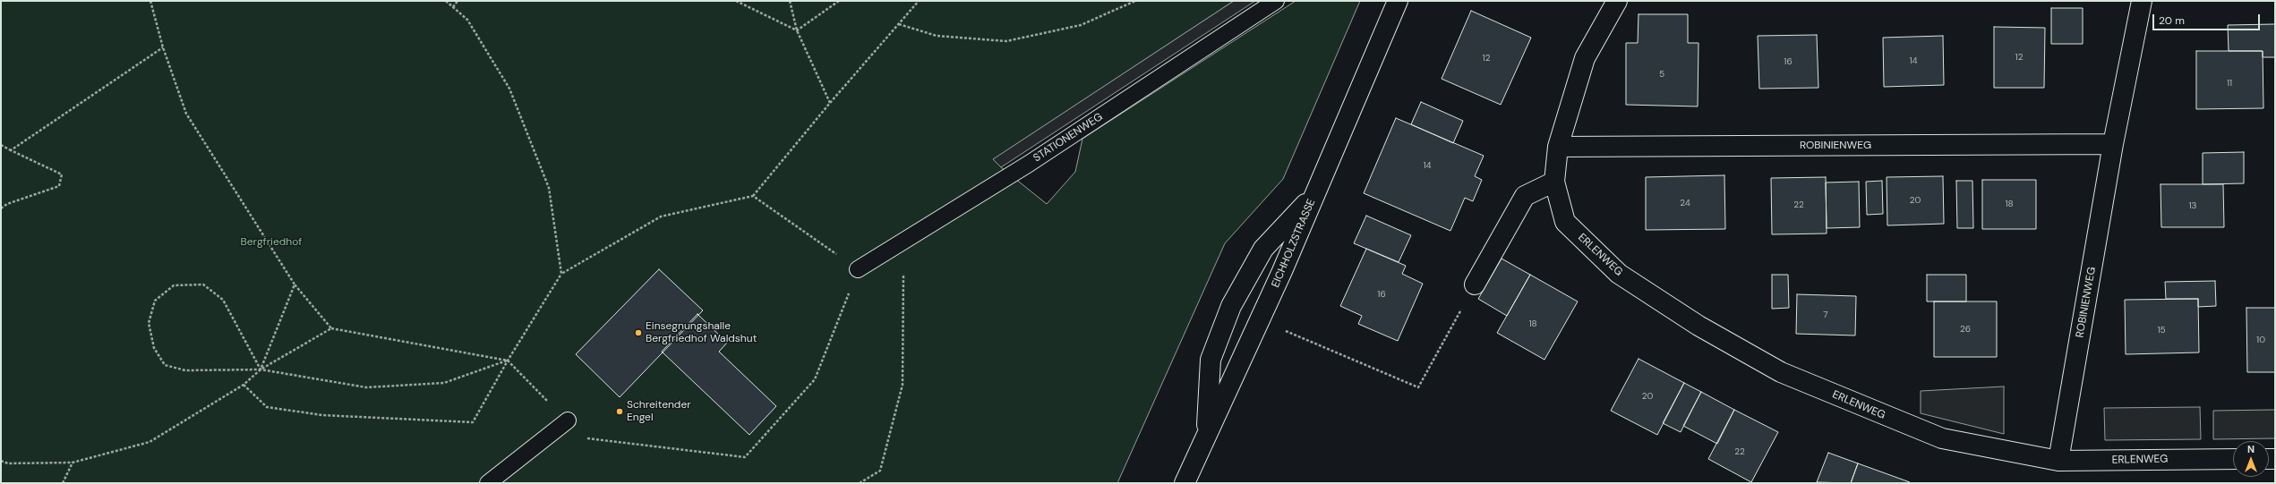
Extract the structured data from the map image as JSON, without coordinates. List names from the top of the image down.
{
  "streets": {
    "street": ["ROBINIENWEG", "EICHHOLZSTRASSE", "ERLENWEG"],
    "lane": ["STATIONENWEG"]
  },
  "crossings": [
    ["ROBINIENWEG", "ERLENWEG"]
  ],
  "parks": ["Bergfriedhof"],
  "places": ["Einsegnungshalle Bergfriedhof Waldshut", "Schreitender Engel"],
  "house_numbers": [
    "12",
    "12",
    "14",
    "16",
    "5",
    "11",
    "14",
    "20",
    "24",
    "18",
    "22",
    "13",
    "16",
    "7",
    "18",
    "26",
    "15",
    "10",
    "20",
    "22"
  ],
  "scale_bar": "20 m",
  "north": "top"
}
